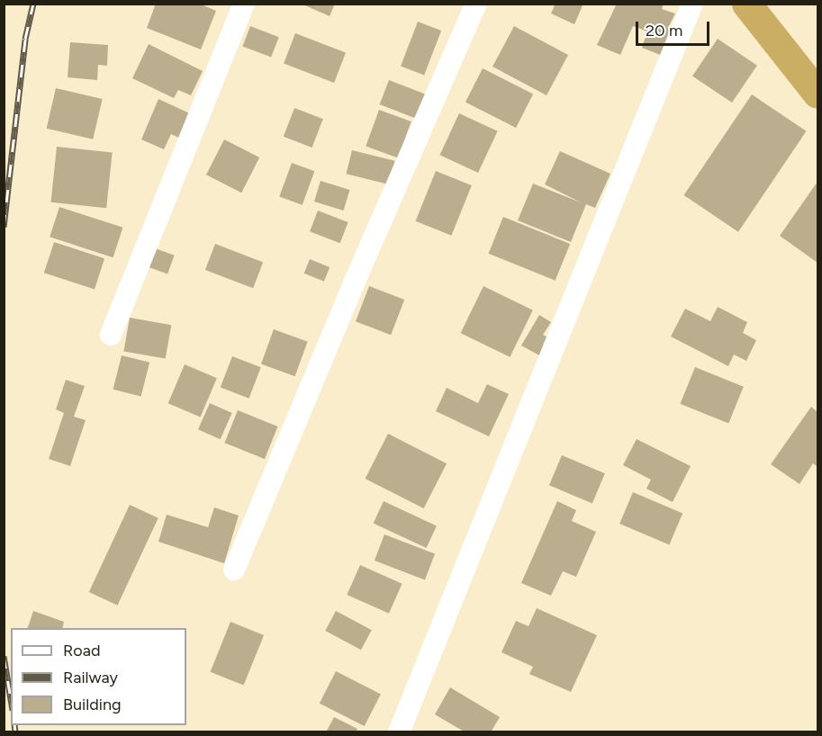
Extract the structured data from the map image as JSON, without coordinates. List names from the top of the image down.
{
  "legend": ["Road", "Railway", "Building"],
  "scale_bar": "20 m"
}
